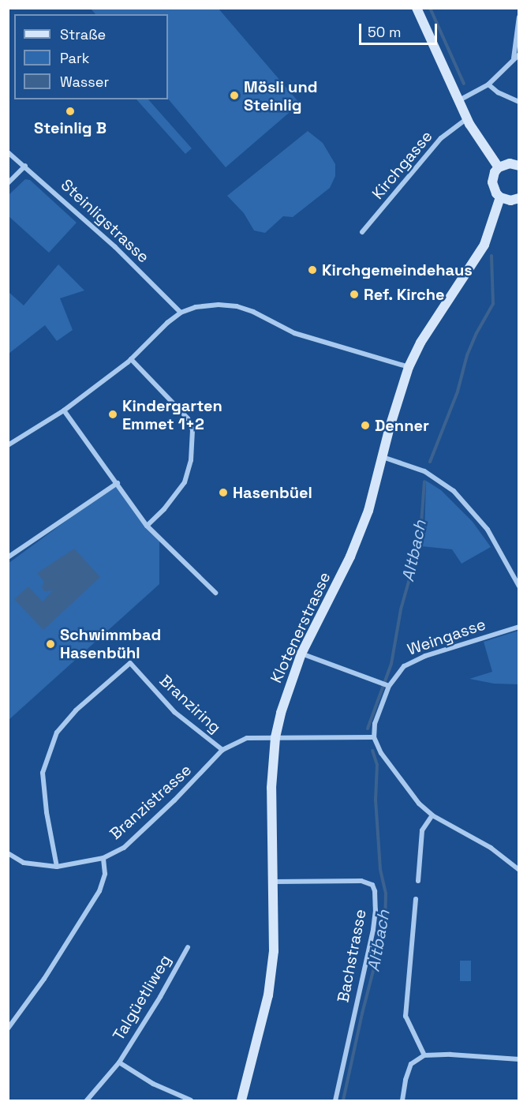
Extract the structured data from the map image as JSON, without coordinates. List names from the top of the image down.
{
  "streets": {
    "main road": ["Klotenerstrasse"],
    "street": [
      "Kirchgasse",
      "Steinligstrasse",
      "Weingasse",
      "Branziring",
      "Branzistrasse",
      "Bachstrasse",
      "Talgüetliweg"
    ]
  },
  "crossings": [
    ["Klotenerstrasse", "Branzistrasse"],
    ["Klotenerstrasse", "Bachstrasse"],
    ["Weingasse", "Branzistrasse"],
    ["Branziring", "Branzistrasse"]
  ],
  "water": ["Altbach"],
  "places": [
    "Mösli und Steinlig",
    "Steinlig B",
    "Kirchgemeindehaus",
    "Ref. Kirche",
    "Kindergarten Emmet 1+2",
    "Denner",
    "Hasenbüel",
    "Schwimmbad Hasenbühl"
  ],
  "legend": ["Straße", "Park", "Wasser"],
  "scale_bar": "50 m"
}
